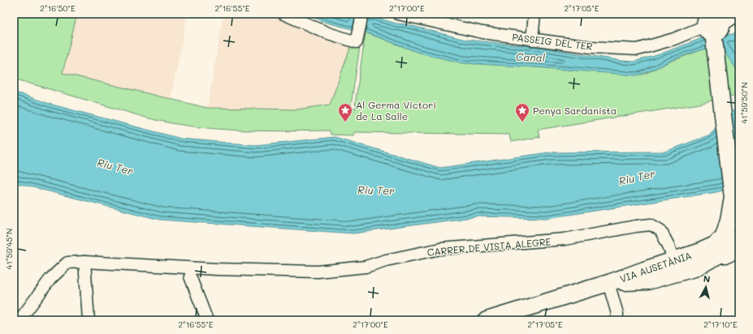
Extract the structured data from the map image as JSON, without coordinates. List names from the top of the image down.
{
  "streets": {
    "street": ["PASSEIG DEL TER", "CARRER DE VISTA ALEGRE", "VIA AUSETÀNIA"]
  },
  "crossings": [
    ["CARRER DE VISTA ALEGRE", "VIA AUSETÀNIA"]
  ],
  "water": ["Canal", "Riu Ter"],
  "places": {
    "place": ["Al Germà Victori de La Salle", "Penya Sardanista"]
  },
  "north": "top",
  "coordinates": [
    "2°16'50\"E",
    "2°16'55\"E",
    "2°17'00\"E",
    "2°17'05\"E",
    "41°59'50\"N",
    "41°59'45\"N",
    "2°17'10\"E"
  ]
}
